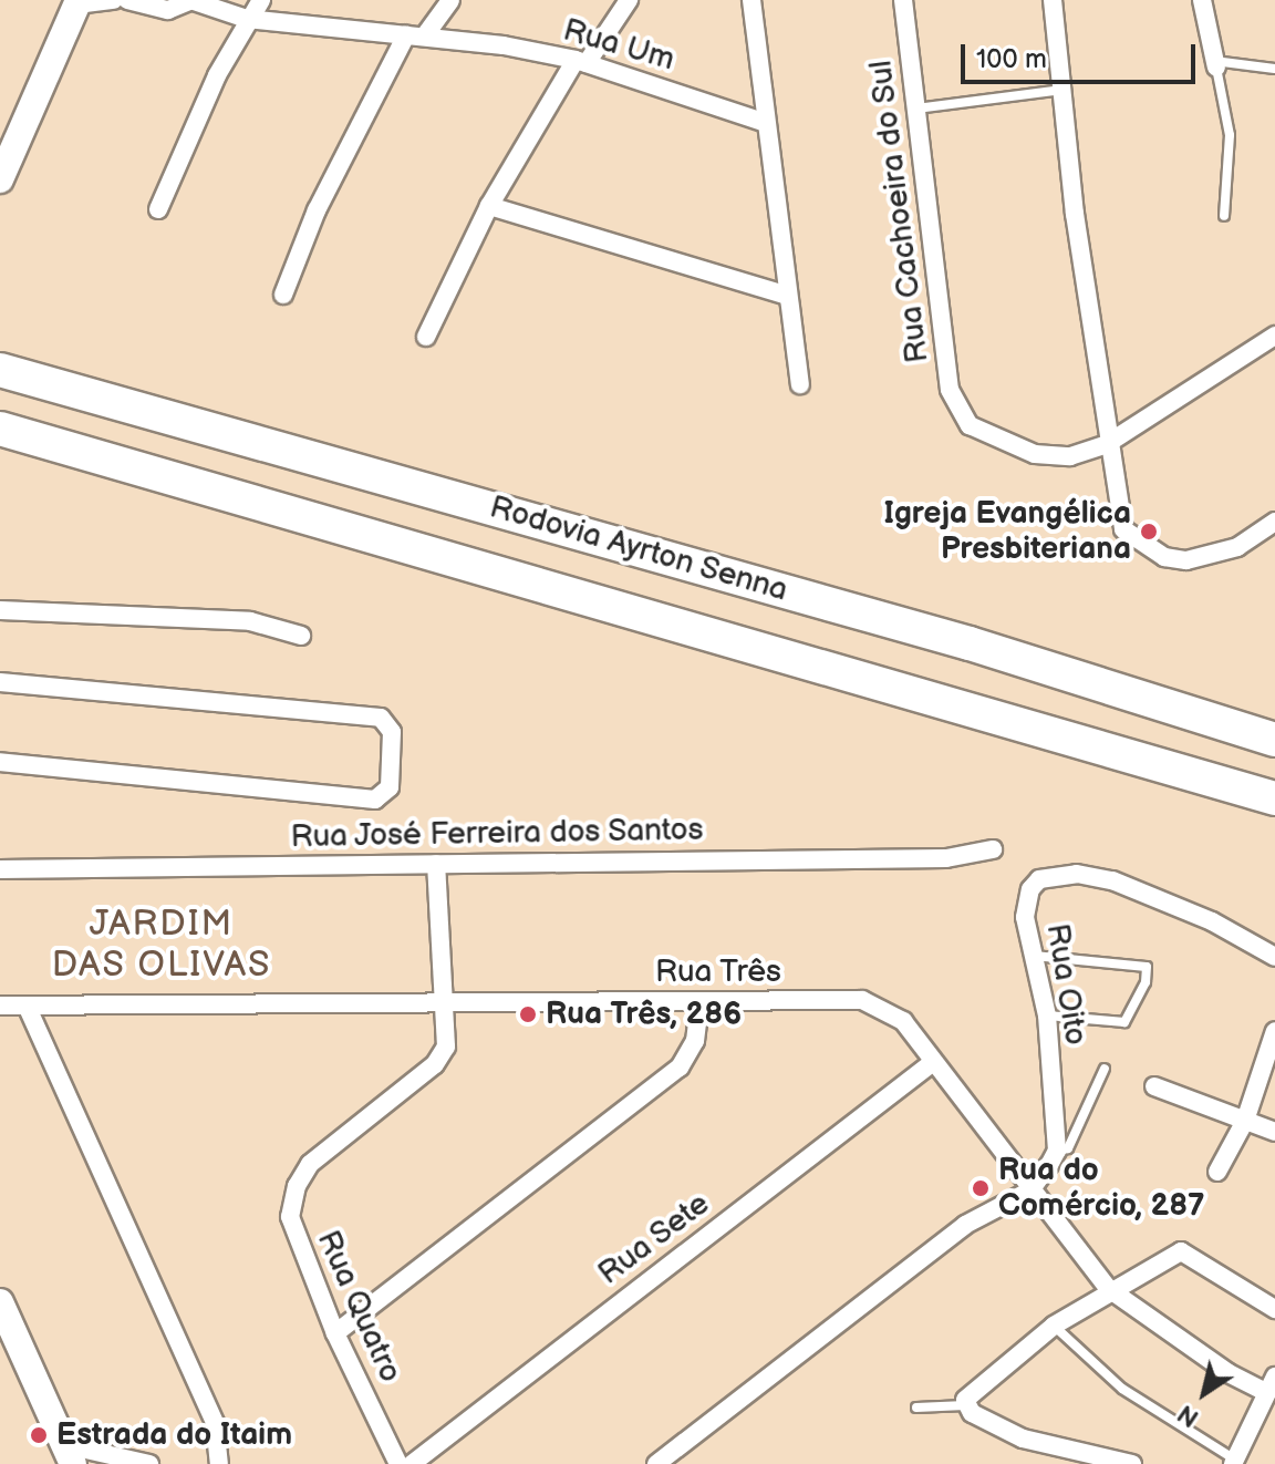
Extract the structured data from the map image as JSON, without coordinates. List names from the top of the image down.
{
  "streets": {
    "highway": ["Rodovia Ayrton Senna"],
    "street": [
      "Rua Um",
      "Rua Cachoeira do Sul",
      "Rua José Ferreira dos Santos",
      "Rua Três",
      "Rua Oito",
      "Rua Sete",
      "Rua Quatro"
    ]
  },
  "crossings": [
    ["Rua José Ferreira dos Santos", "Rua Quatro"],
    ["Rua Três", "Rua Sete"],
    ["Rua Três", "Rua Quatro"]
  ],
  "districts": ["JARDIM DAS OLIVAS"],
  "places": [
    "Igreja Evangélica Presbiteriana",
    "Rua Três, 286",
    "Rua do Comércio, 287",
    "Estrada do Itaim"
  ],
  "scale_bar": "100 m",
  "north": "bottom left"
}
